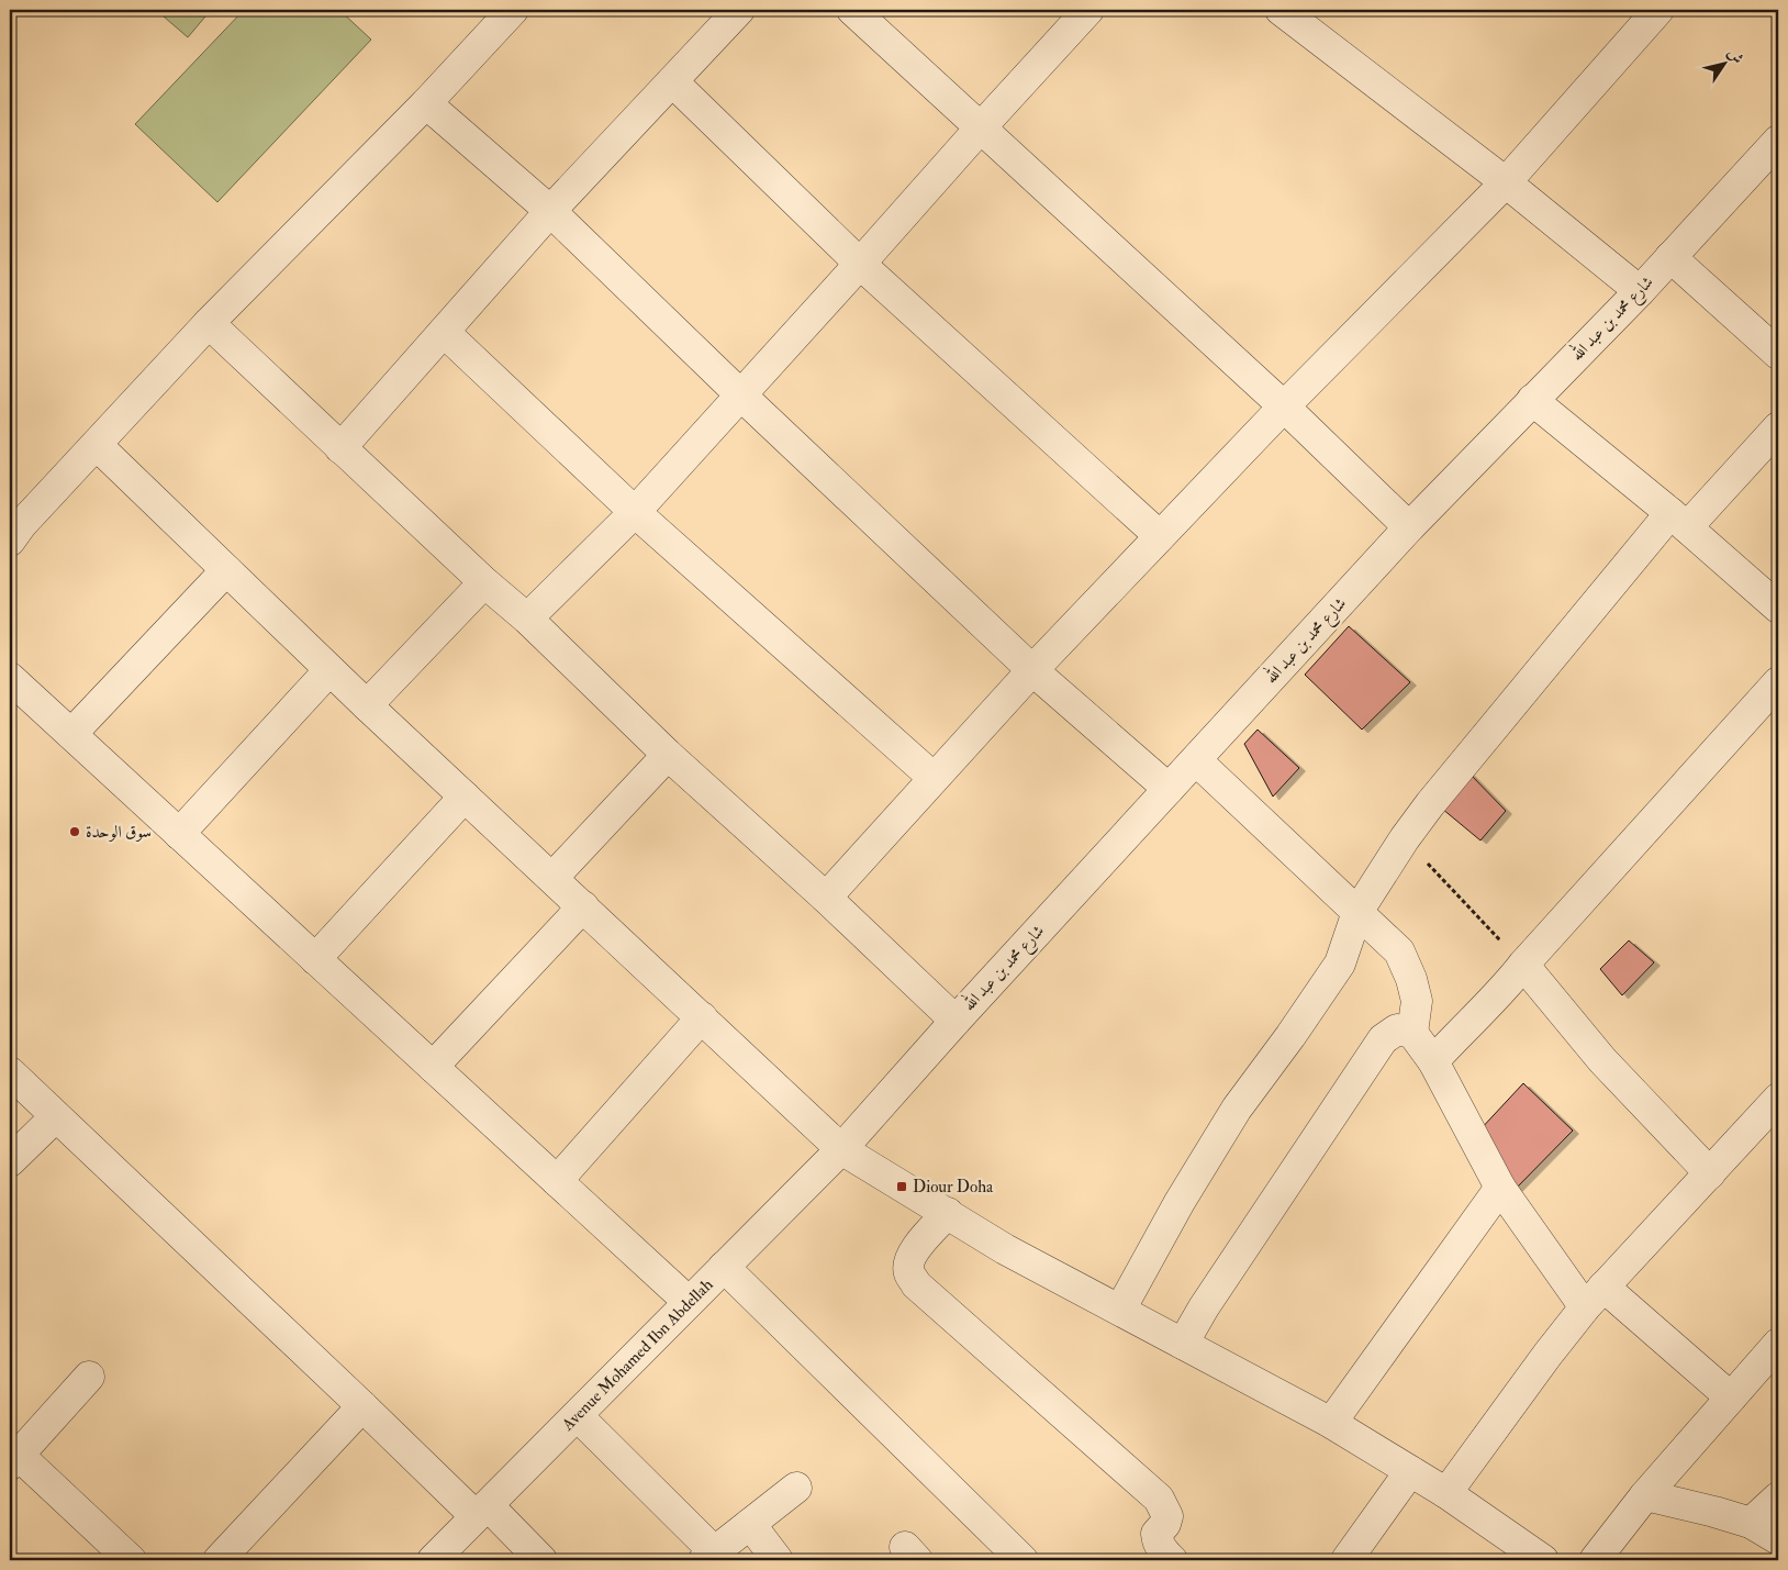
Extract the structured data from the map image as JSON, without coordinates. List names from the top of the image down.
{
  "streets": {
    "street": ["شارع محمد بن عبد الله", "Avenue Mohamed Ibn Abdellah"]
  },
  "crossings": [
    ["شارع محمد بن عبد الله", "Avenue Mohamed Ibn Abdellah"]
  ],
  "places": {
    "other": ["سوق الوحدة"],
    "transit": ["Diour Doha"]
  },
  "north": "top right"
}
